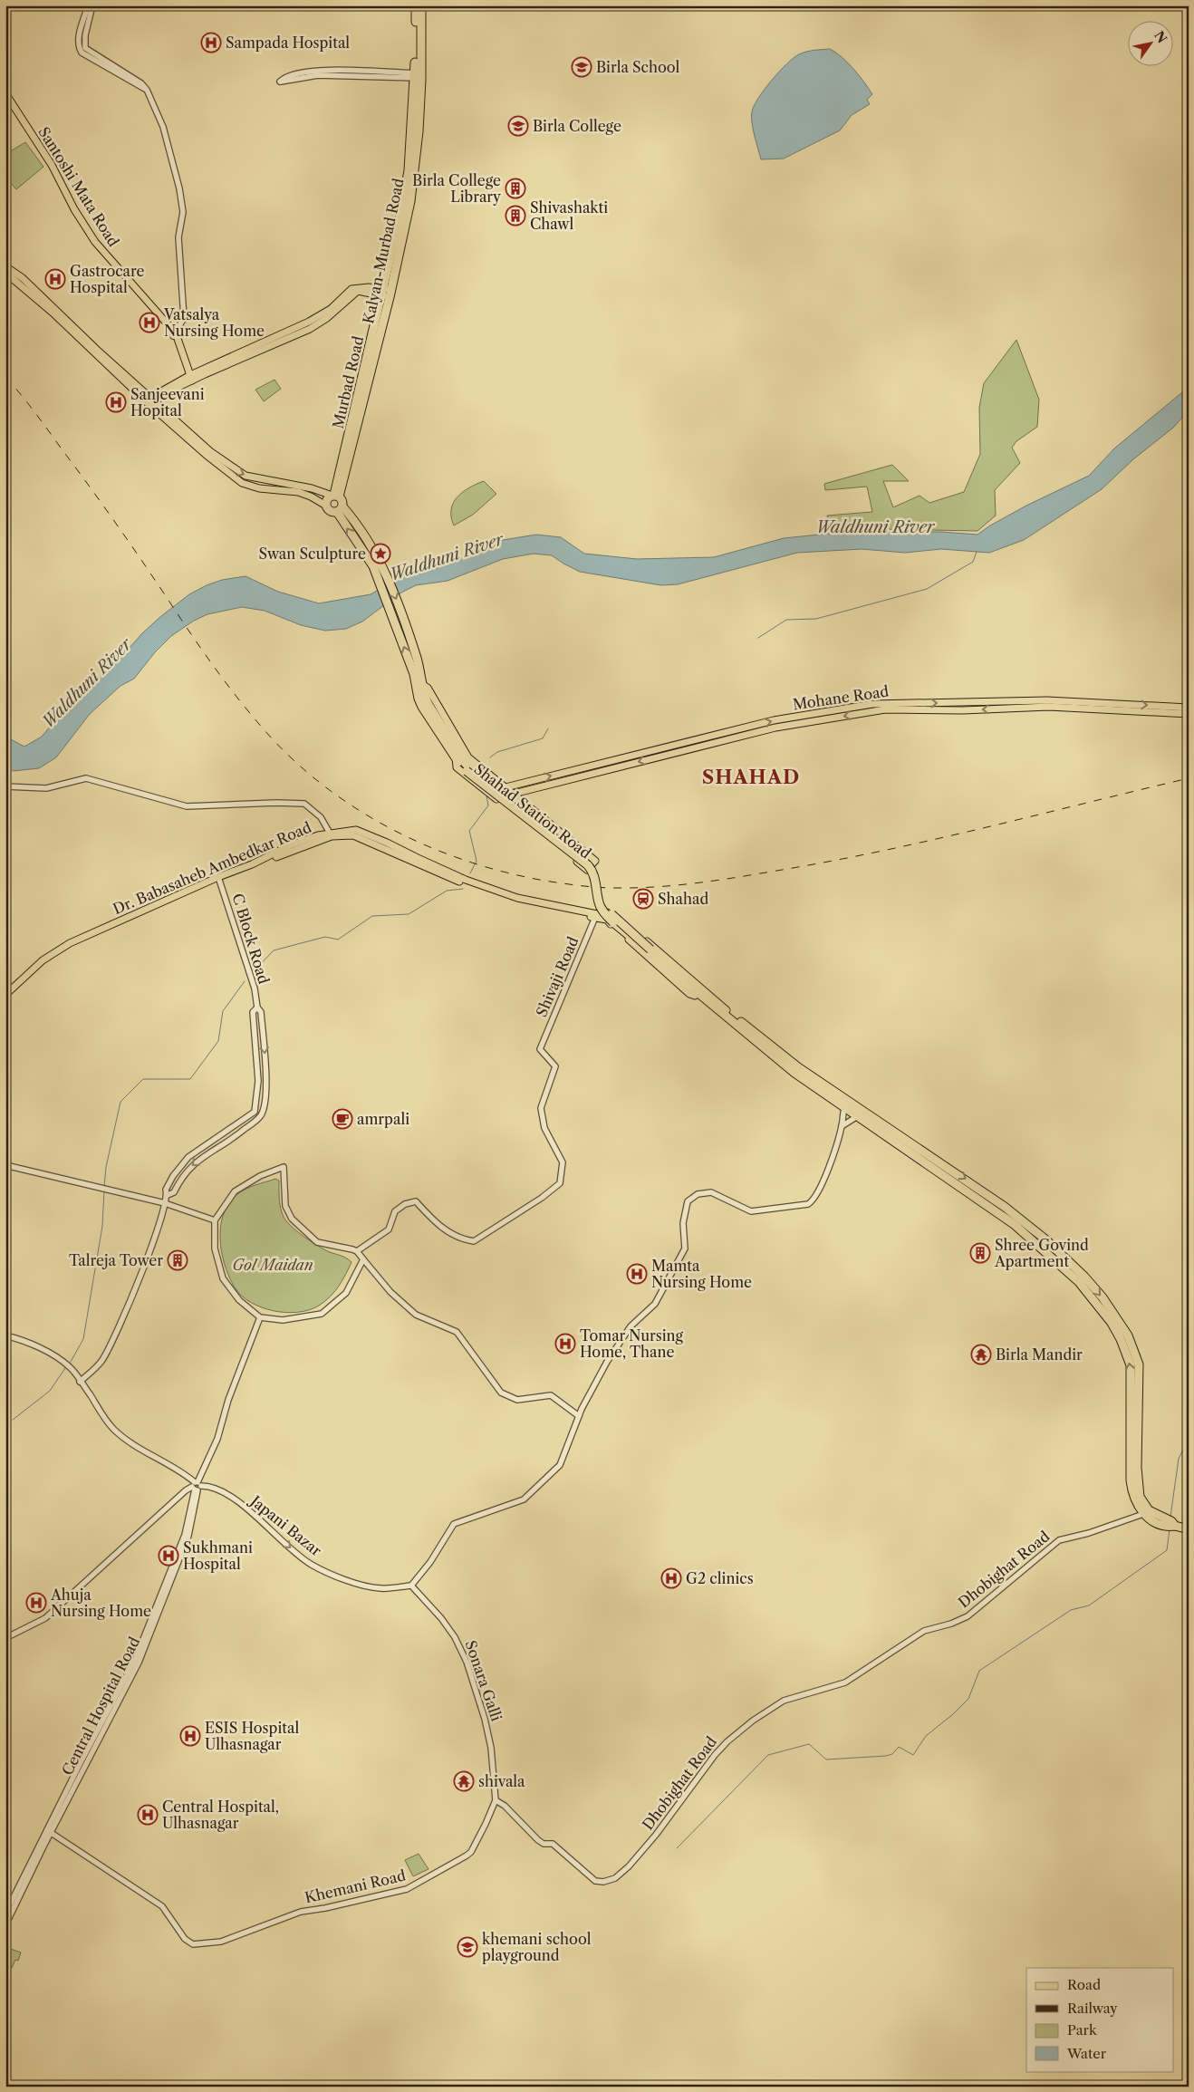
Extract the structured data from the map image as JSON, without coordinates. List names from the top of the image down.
{
  "streets": {
    "highway": ["Kalyan-Murbad Road"],
    "main road": [
      "Santoshi Mata Road",
      "Mohane Road",
      "Shahad Station Road",
      "Dr. Babasaheb Ambedkar Road"
    ],
    "street": [
      "C Block Road",
      "Shivaji Road",
      "Japani Bazar",
      "Dhobighat Road",
      "Sonara Galli",
      "Central Hospital Road",
      "Khemani Road"
    ]
  },
  "crossings": [
    ["Mohane Road", "Shahad Station Road"],
    ["Dr. Babasaheb Ambedkar Road", "C Block Road"],
    ["Dr. Babasaheb Ambedkar Road", "Shivaji Road"],
    ["C Block Road", "Japani Bazar"],
    ["Japani Bazar", "Sonara Galli"],
    ["Japani Bazar", "Central Hospital Road"],
    ["Dhobighat Road", "Sonara Galli"],
    ["Dhobighat Road", "Khemani Road"],
    ["Sonara Galli", "Khemani Road"],
    ["Central Hospital Road", "Khemani Road"]
  ],
  "one_way": ["Japani Bazar"],
  "districts": ["SHAHAD"],
  "water": ["Waldhuni River"],
  "parks": ["Gol Maidan"],
  "places": {
    "hospital": [
      "Sampada Hospital",
      "Gastrocare Hospital",
      "Vatsalya Nursing Home",
      "Sanjeevani Hopital",
      "Mamta Nursing Home",
      "Tomar Nursing Home, Thane",
      "Sukhmani Hospital",
      "G2 clinics",
      "Ahuja Nursing Home",
      "ESIS Hospital Ulhasnagar",
      "Central Hospital, Ulhasnagar"
    ],
    "school or university": ["Birla School", "Birla College", "khemani school playground"],
    "building": [
      "Birla College Library",
      "Shivashakti Chawl",
      "Shree Govind Apartment",
      "Talreja Tower"
    ],
    "place": ["Swan Sculpture"],
    "station": ["Shahad"],
    "cafe": ["amrpali"],
    "temple": ["Birla Mandir", "shivala"]
  },
  "legend": [
    "Road",
    "Railway",
    "Park",
    "Water"
  ],
  "north": "top right"
}
